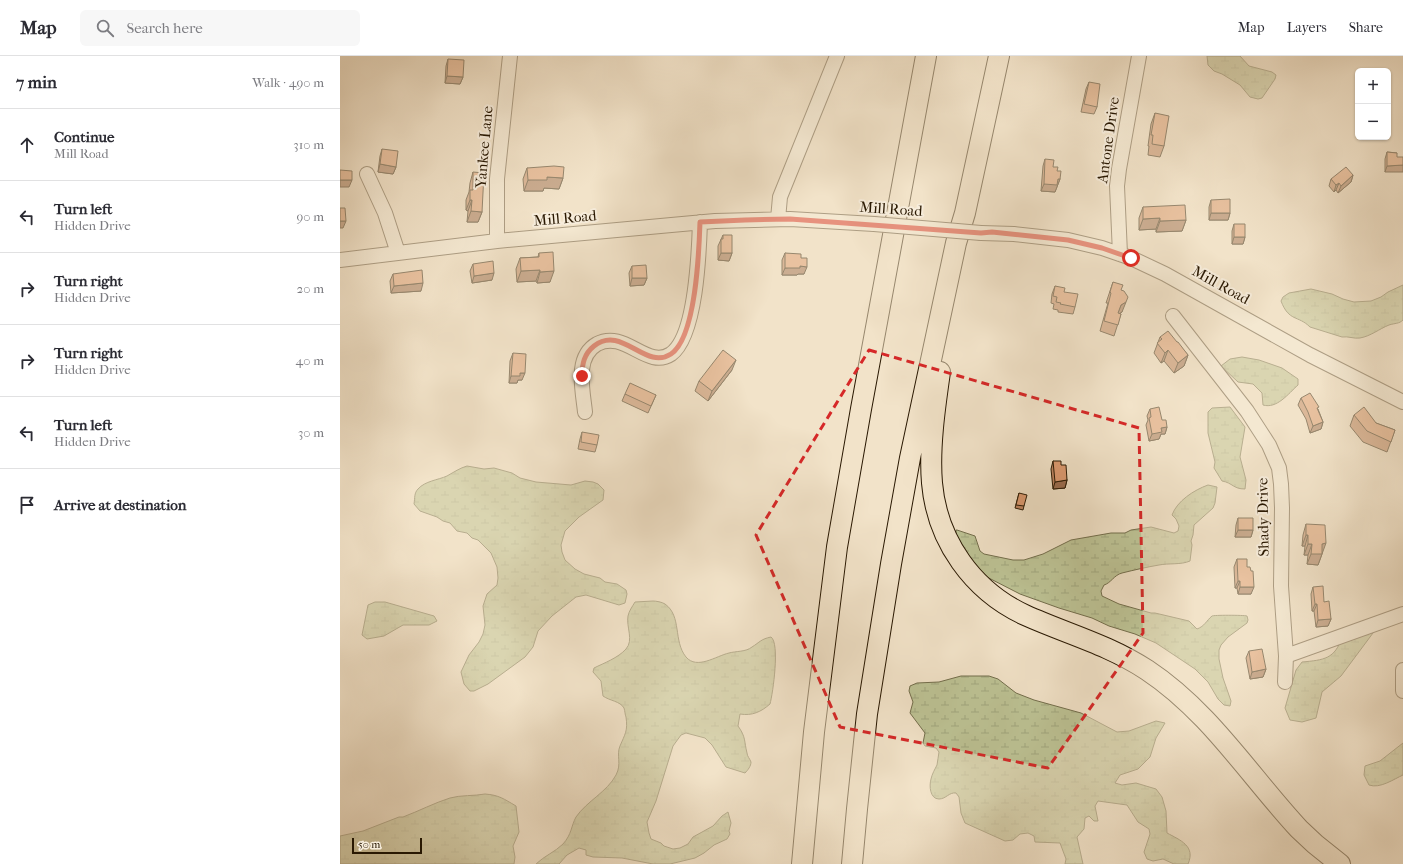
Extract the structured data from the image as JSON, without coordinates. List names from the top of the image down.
{
  "streets": {
    "street": [
      "Antone Drive",
      "Yankee Lane",
      "Mill Road",
      "Shady Drive"
    ]
  },
  "crossings": [
    ["Antone Drive", "Mill Road"],
    ["Yankee Lane", "Mill Road"]
  ],
  "scale_bar": "50 m",
  "page": {
    "header": "Map",
    "search": "Search here",
    "nav": ["Map", "Layers", "Share"],
    "heading": ["7 min", "Walk · 490 m"],
    "map_buttons": ["+", "−"],
    "list": [
      ["Continue", "Mill Road", "310 m"],
      ["Turn left", "Hidden Drive", "90 m"],
      ["Turn right", "Hidden Drive", "20 m"],
      ["Turn right", "Hidden Drive", "40 m"],
      ["Turn left", "Hidden Drive", "30 m"],
      "Arrive at destination"
    ],
    "scale": "50 m"
  }
}
